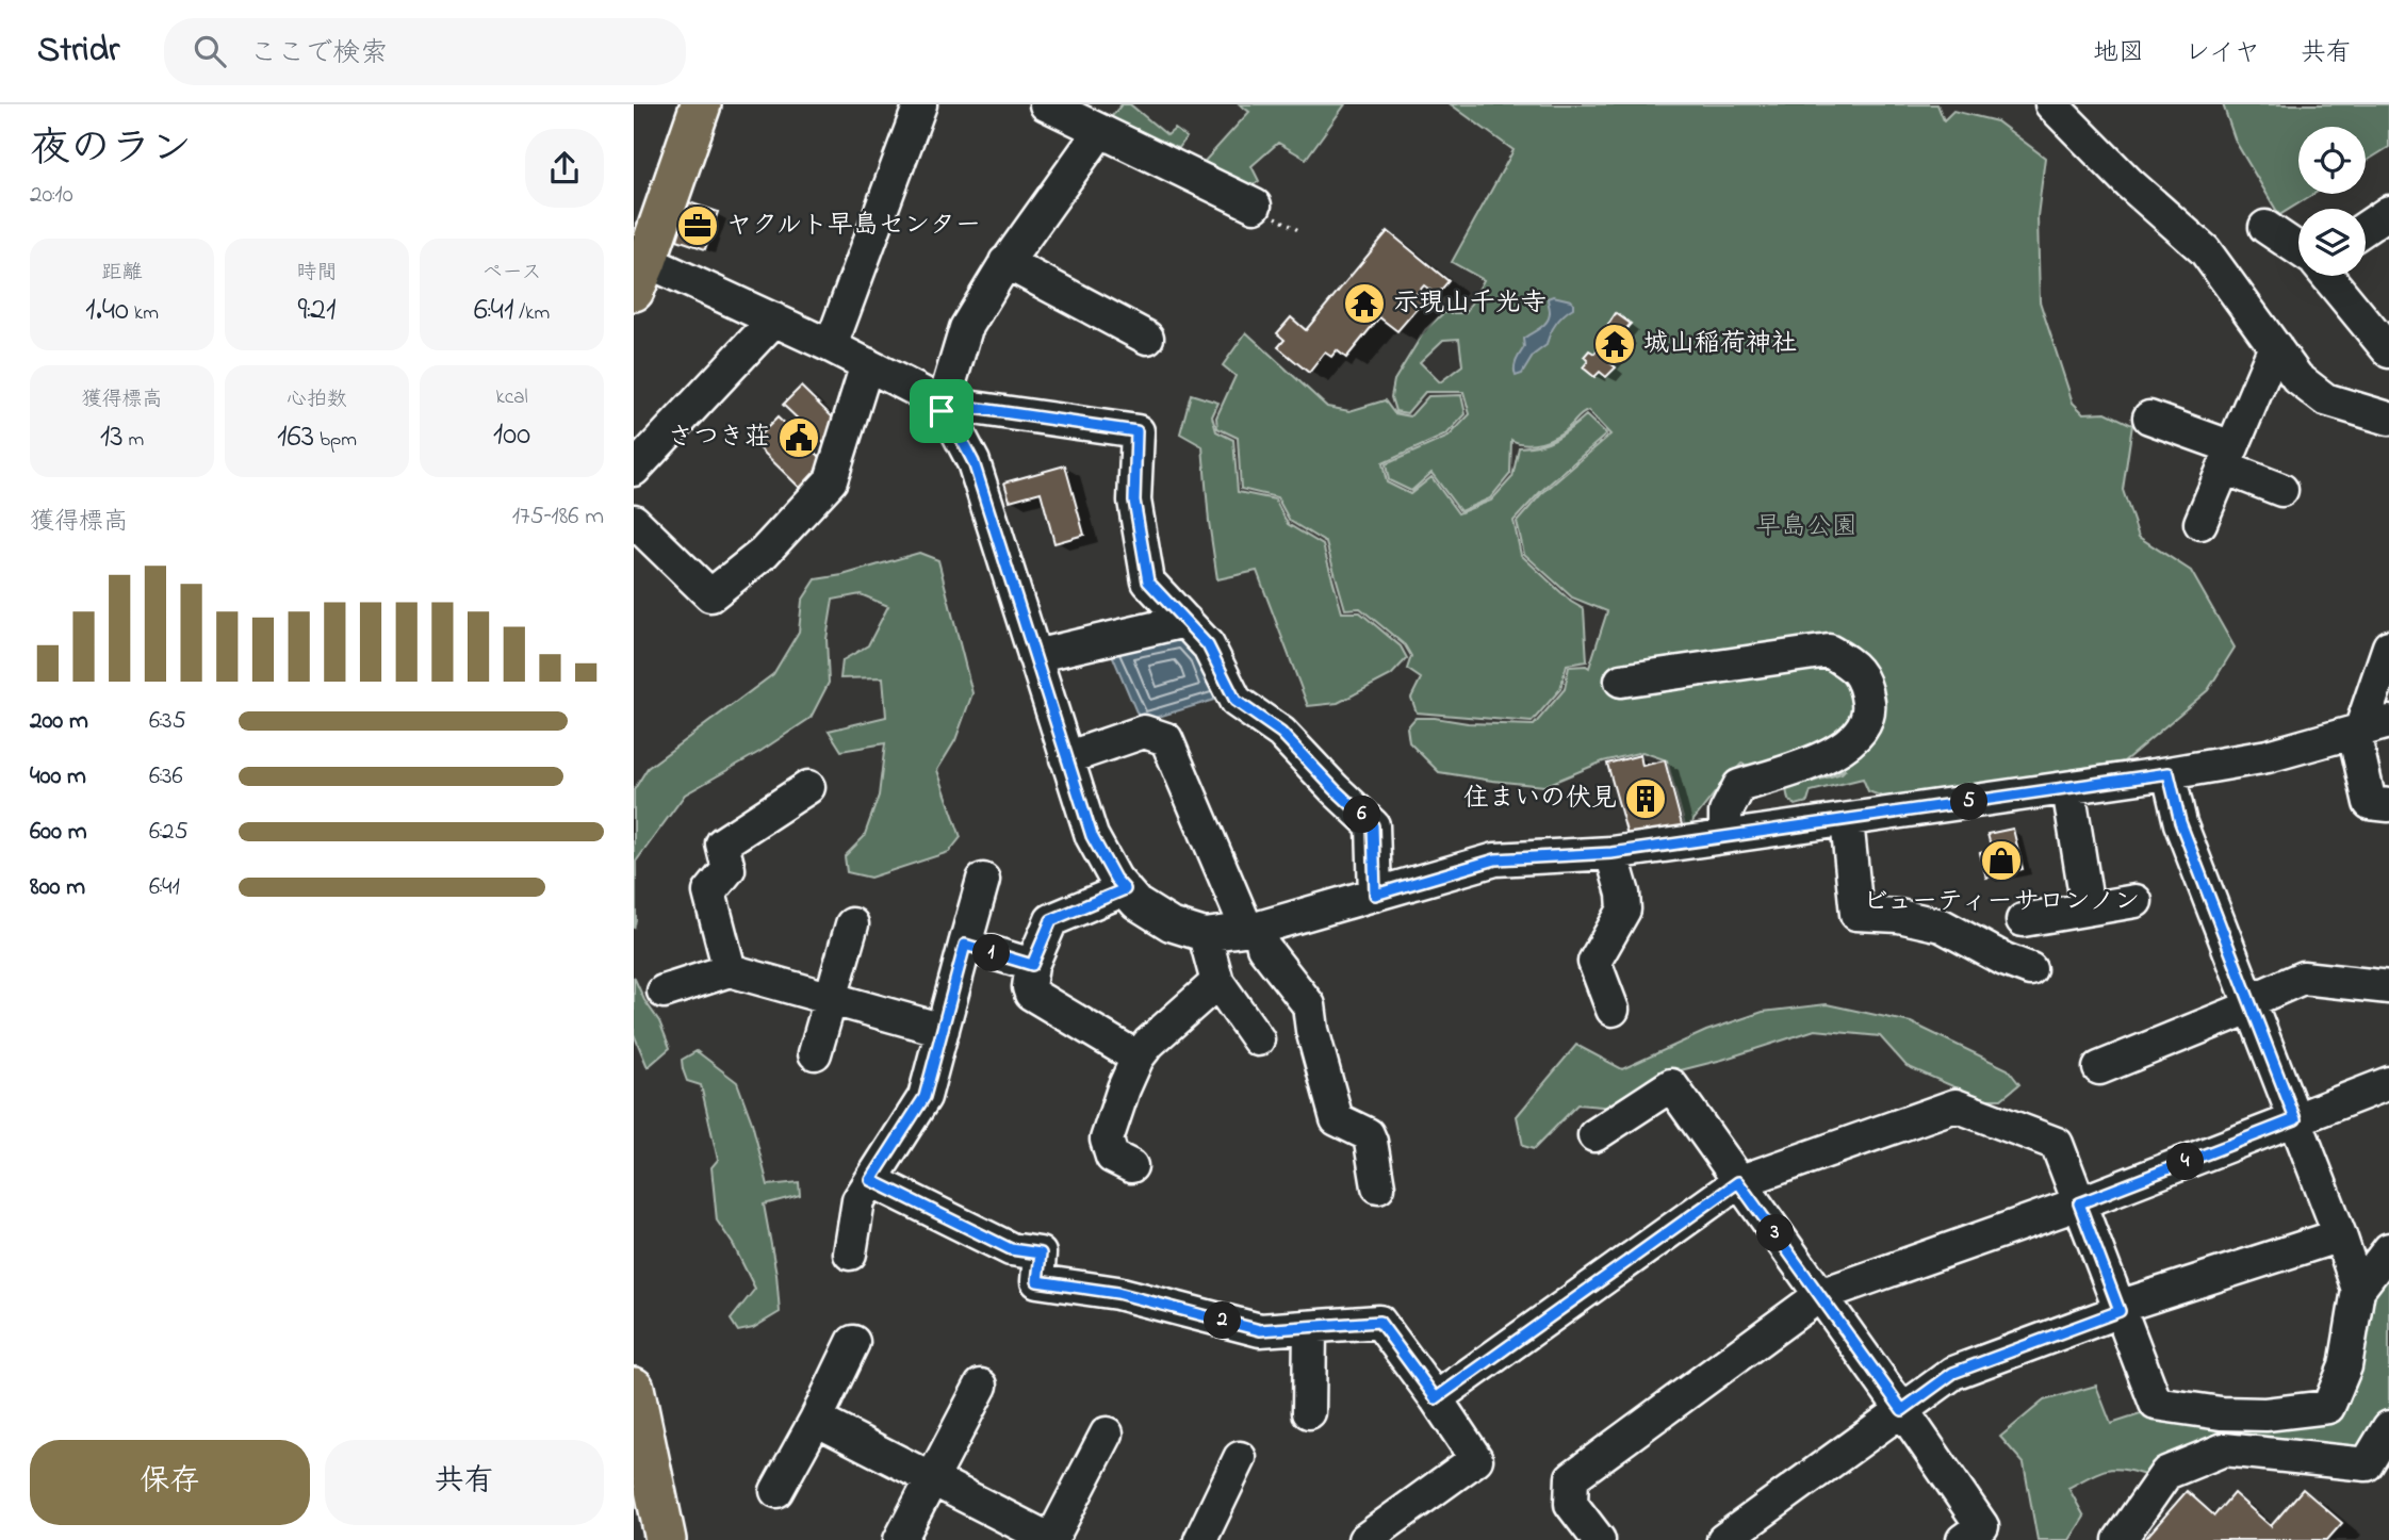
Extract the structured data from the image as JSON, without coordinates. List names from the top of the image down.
{
  "parks": ["早島公園"],
  "places": {
    "office": ["ヤクルト早島センター"],
    "temple": ["示現山千光寺", "城山稲荷神社"],
    "public building": ["さつき荘"],
    "building": ["住まいの伏見"],
    "shop": ["ビューティーサロンノン"]
  },
  "page": {
    "header": "Stridr",
    "search": "ここで検索",
    "nav": ["地図", "レイヤ", "共有"],
    "heading": ["夜のラン", "20:10"],
    "stats": [
      ["距離", "1.40 km"],
      ["時間", "9:21"],
      ["ペース", "6:41 /km"],
      ["獲得標高", "13 m"],
      ["心拍数", "163 bpm"],
      ["kcal", "100"]
    ],
    "chart": ["獲得標高", "175–186 m"],
    "list": [
      {
        "name": "200 m",
        "note": "6:35"
      },
      {
        "name": "400 m",
        "note": "6:36"
      },
      {
        "name": "600 m",
        "note": "6:25"
      },
      {
        "name": "800 m",
        "note": "6:41"
      }
    ],
    "pins": [
      "5",
      "6",
      "1",
      "4",
      "3",
      "2"
    ],
    "buttons": ["保存", "共有"]
  }
}
